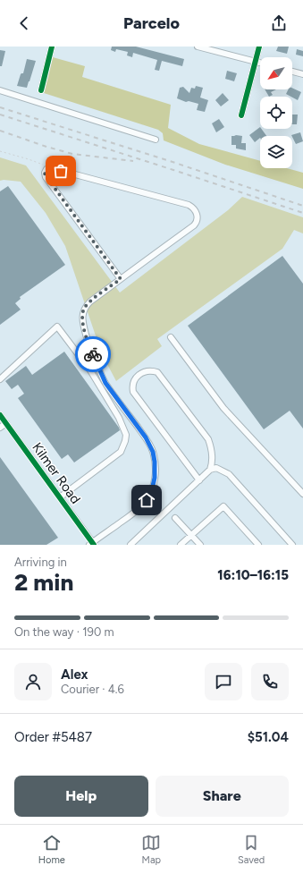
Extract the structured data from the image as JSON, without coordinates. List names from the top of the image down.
{
  "streets": {
    "street": ["Kilmer Road"]
  },
  "north": "bottom left",
  "page": {
    "header": "Parcelo",
    "heading": ["2 min", "Arriving in", "16:10–16:15"],
    "panel": [
      "Alex",
      "Courier · 4.6",
      "Order #5487",
      "$51.04"
    ],
    "bar": "On the way · 190 m",
    "buttons": ["Help", "Share"],
    "tabs": ["Home", "Map", "Saved"]
  }
}
